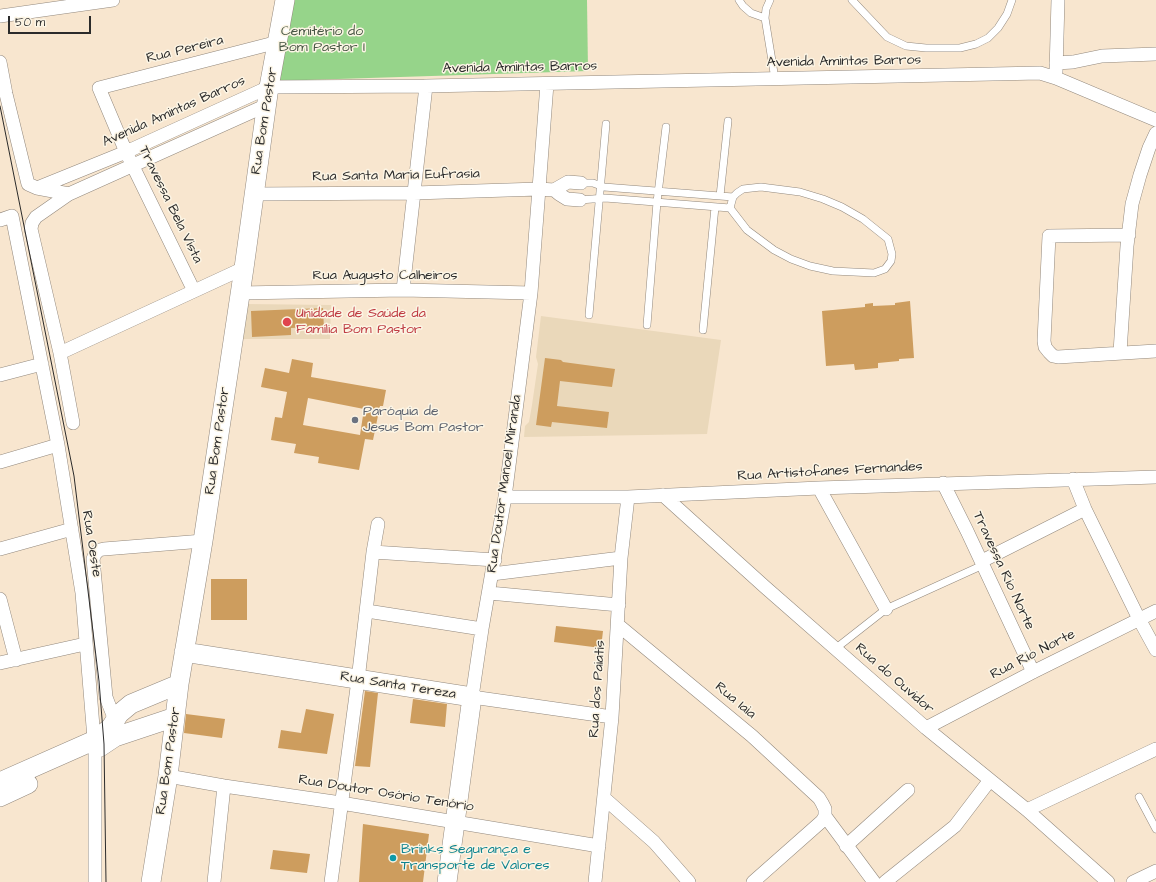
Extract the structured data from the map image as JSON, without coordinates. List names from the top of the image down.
{
  "streets": {
    "main road": ["Rua Bom Pastor", "Rua Doutor Manoel Miranda", "Rua Santa Tereza"],
    "street": [
      "Rua Pereira",
      "Avenida Amintas Barros",
      "Rua Santa Maria Eufrasia",
      "Travessa Bela Vista",
      "Rua Augusto Calheiros",
      "Rua Artistofanes Fernandes",
      "Rua Oeste",
      "Travessa Rio Norte",
      "Rua Rio Norte",
      "Rua do Ouvidor",
      "Rua dos Paiatis",
      "Rua Iaia",
      "Rua Doutor Osório Tenório"
    ]
  },
  "crossings": [
    ["Rua Pereira", "Rua Bom Pastor"],
    ["Rua Pereira", "Travessa Bela Vista"],
    ["Avenida Amintas Barros", "Rua Bom Pastor"],
    ["Avenida Amintas Barros", "Travessa Bela Vista"],
    ["Avenida Amintas Barros", "Rua Doutor Manoel Miranda"],
    ["Rua Bom Pastor", "Rua Santa Maria Eufrasia"],
    ["Rua Bom Pastor", "Rua Augusto Calheiros"],
    ["Rua Bom Pastor", "Rua Santa Tereza"],
    ["Rua Bom Pastor", "Rua Doutor Osório Tenório"],
    ["Rua Santa Maria Eufrasia", "Rua Doutor Manoel Miranda"],
    ["Rua Augusto Calheiros", "Rua Doutor Manoel Miranda"],
    ["Rua Artistofanes Fernandes", "Rua Doutor Manoel Miranda"],
    ["Rua Artistofanes Fernandes", "Travessa Rio Norte"],
    ["Rua Artistofanes Fernandes", "Rua do Ouvidor"],
    ["Rua Artistofanes Fernandes", "Rua dos Paiatis"],
    ["Rua Doutor Manoel Miranda", "Rua Santa Tereza"],
    ["Rua Doutor Manoel Miranda", "Rua Doutor Osório Tenório"],
    ["Travessa Rio Norte", "Rua Rio Norte"],
    ["Rua Rio Norte", "Rua do Ouvidor"],
    ["Rua Santa Tereza", "Rua dos Paiatis"],
    ["Rua dos Paiatis", "Rua Iaia"],
    ["Rua dos Paiatis", "Rua Doutor Osório Tenório"]
  ],
  "parks": ["Cemitério do Bom Pastor I"],
  "places": ["Unidade de Saúde da Família Bom Pastor", "Paróquia de Jesus Bom Pastor", "Brinks Segurança e Transporte de Valores"],
  "scale_bar": "50 m"
}
